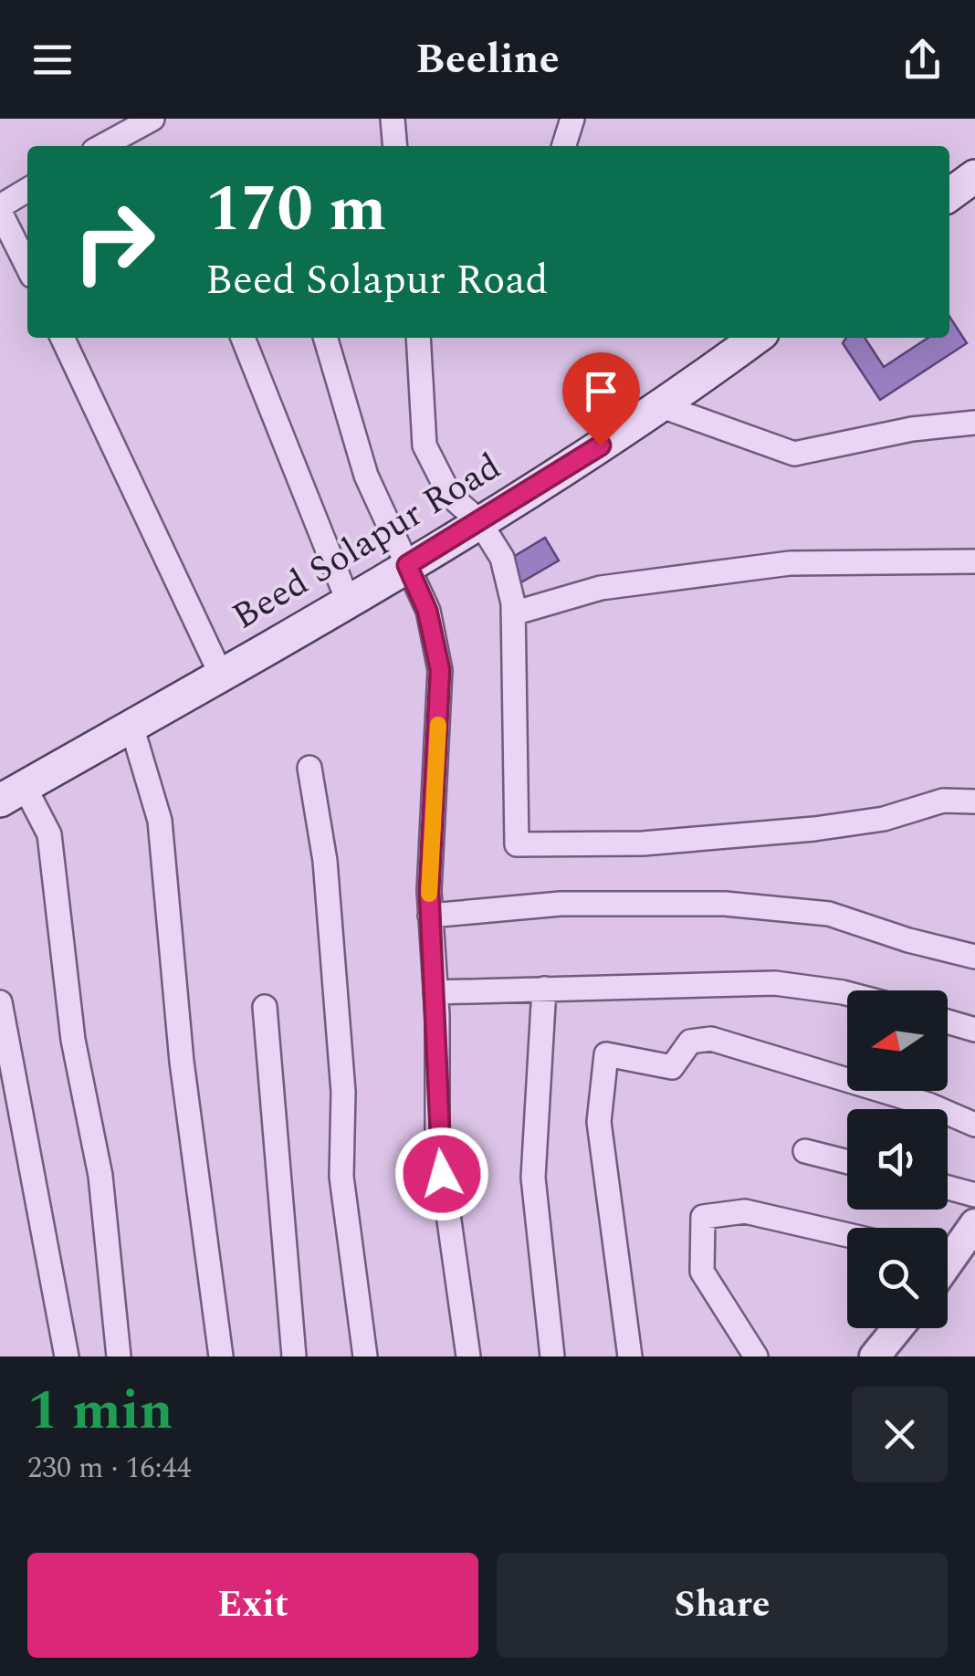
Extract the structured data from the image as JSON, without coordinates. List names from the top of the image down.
{
  "streets": {
    "main road": ["Beed Solapur Road"]
  },
  "north": "left",
  "page": {
    "header": "Beeline",
    "turn": ["170 m", "Beed Solapur Road"],
    "heading": ["1 min", "230 m · 16:44"],
    "buttons": ["Exit", "Share"]
  }
}
